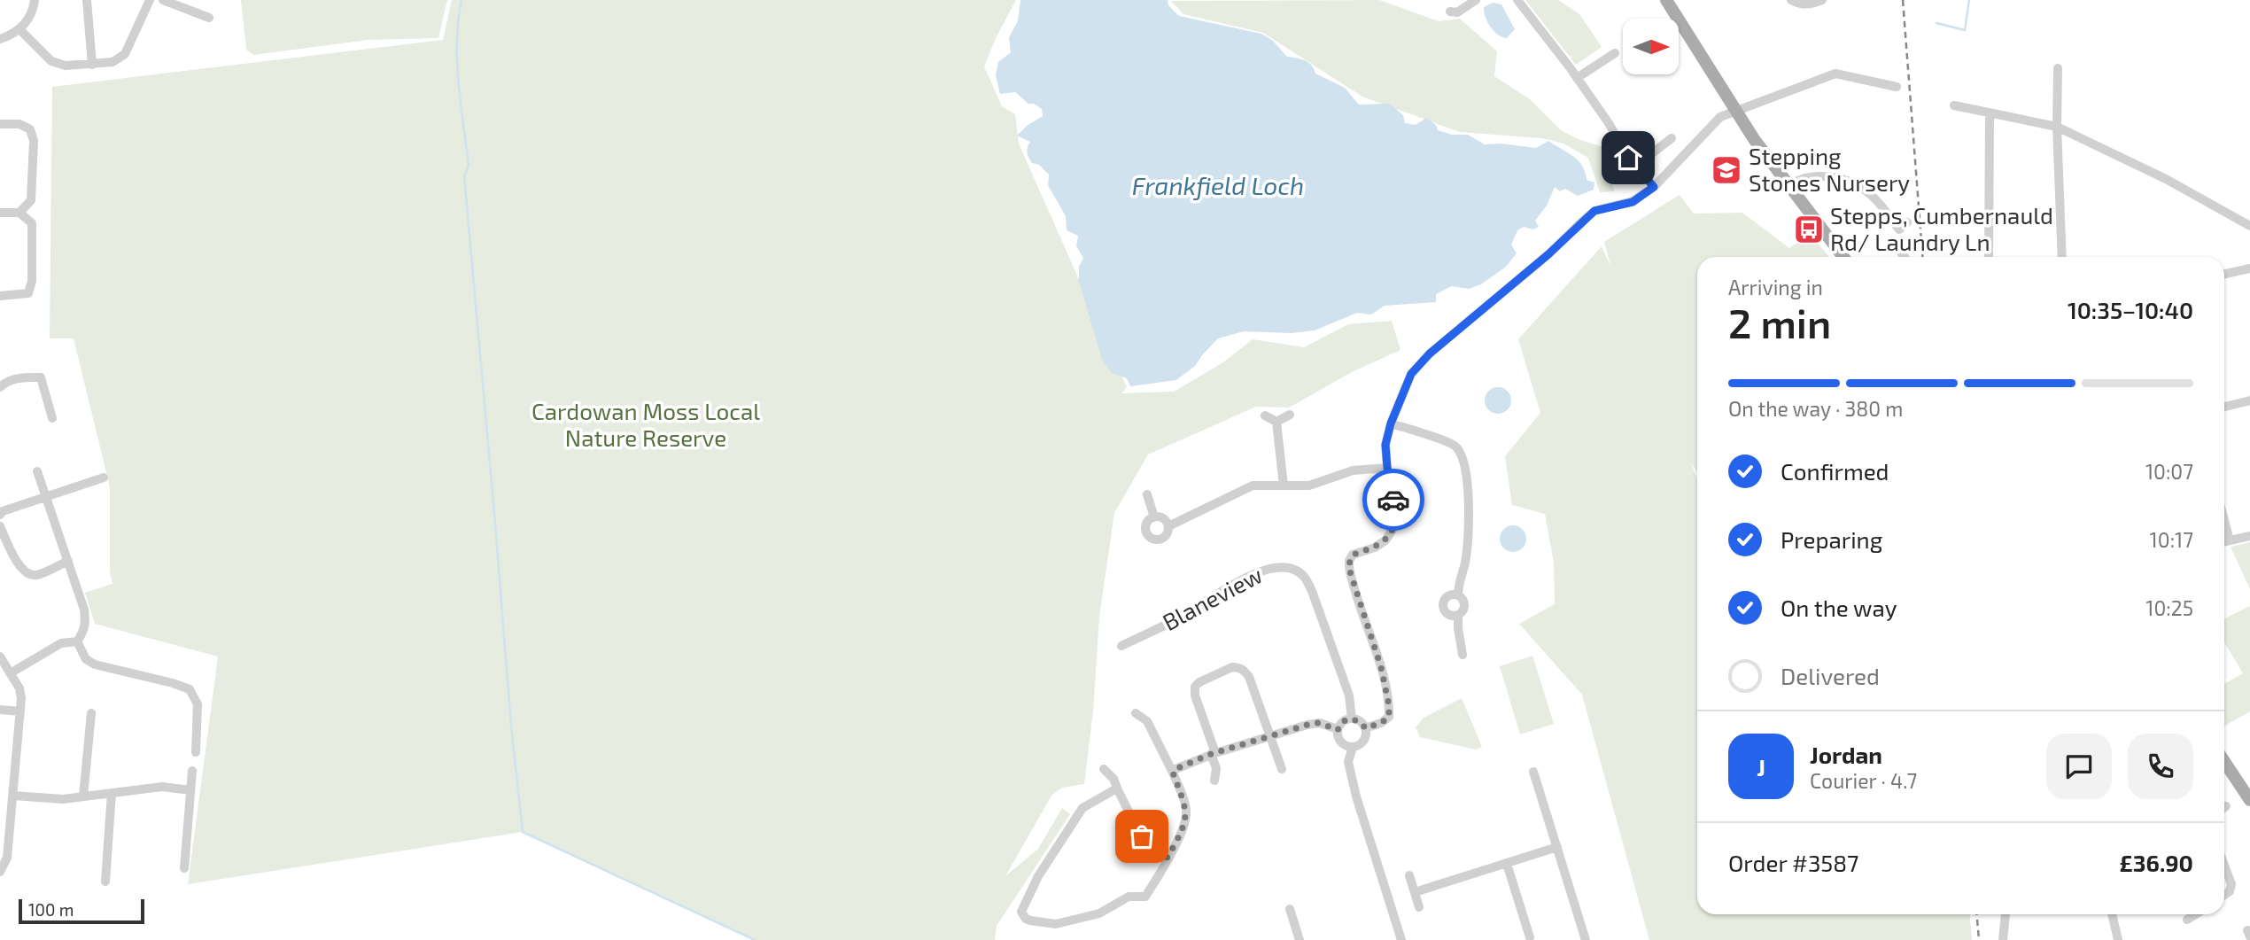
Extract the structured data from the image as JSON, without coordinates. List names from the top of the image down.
{
  "streets": {
    "street": ["Blaneview"]
  },
  "water": ["Frankfield Loch"],
  "parks": ["Cardowan Moss Local Nature Reserve"],
  "places": {
    "school or university": ["Stepping Stones Nursery"],
    "bus stop": ["Stepps, Cumbernauld Rd/ Laundry Ln"]
  },
  "scale_bar": "100 m",
  "north": "right",
  "page": {
    "heading": ["2 min", "Arriving in", "10:35–10:40"],
    "panel": [
      "Jordan",
      "Courier · 4.7",
      "Order #3587",
      "£36.90"
    ],
    "bar": "On the way · 380 m",
    "list": [
      ["Confirmed", "10:07"],
      ["Preparing", "10:17"],
      ["On the way", "10:25"],
      "Delivered"
    ],
    "round": "J",
    "scale": "100 m"
  }
}
